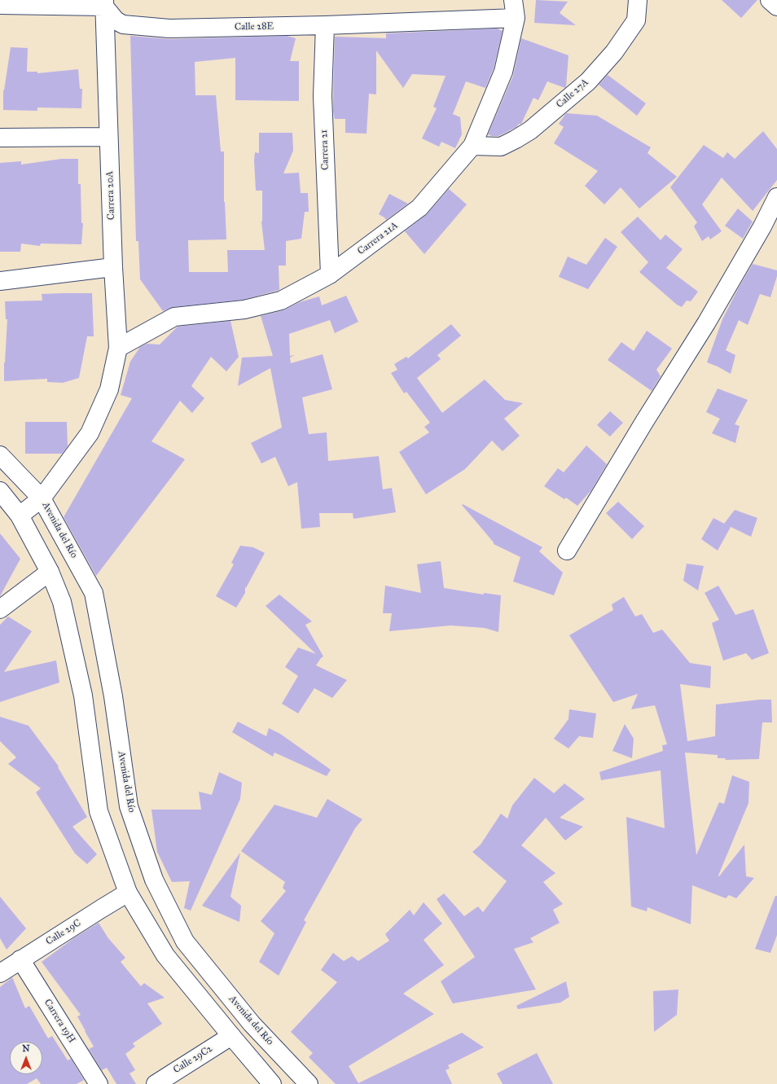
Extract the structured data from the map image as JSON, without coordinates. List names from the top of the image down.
{
  "streets": {
    "street": [
      "Calle 28E",
      "Calle 27A",
      "Carrera 21",
      "Carrera 20A",
      "Carrera 21A",
      "Avenida del Río",
      "Calle 29C",
      "Carrera 19H",
      "Calle 29C2"
    ]
  },
  "crossings": [
    ["Calle 28E", "Carrera 21"],
    ["Calle 28E", "Carrera 20A"],
    ["Calle 28E", "Carrera 21A"],
    ["Calle 27A", "Carrera 21A"],
    ["Carrera 21", "Carrera 21A"],
    ["Carrera 20A", "Carrera 21A"],
    ["Carrera 20A", "Avenida del Río"],
    ["Calle 29C", "Carrera 19H"]
  ],
  "north": "top"
}
